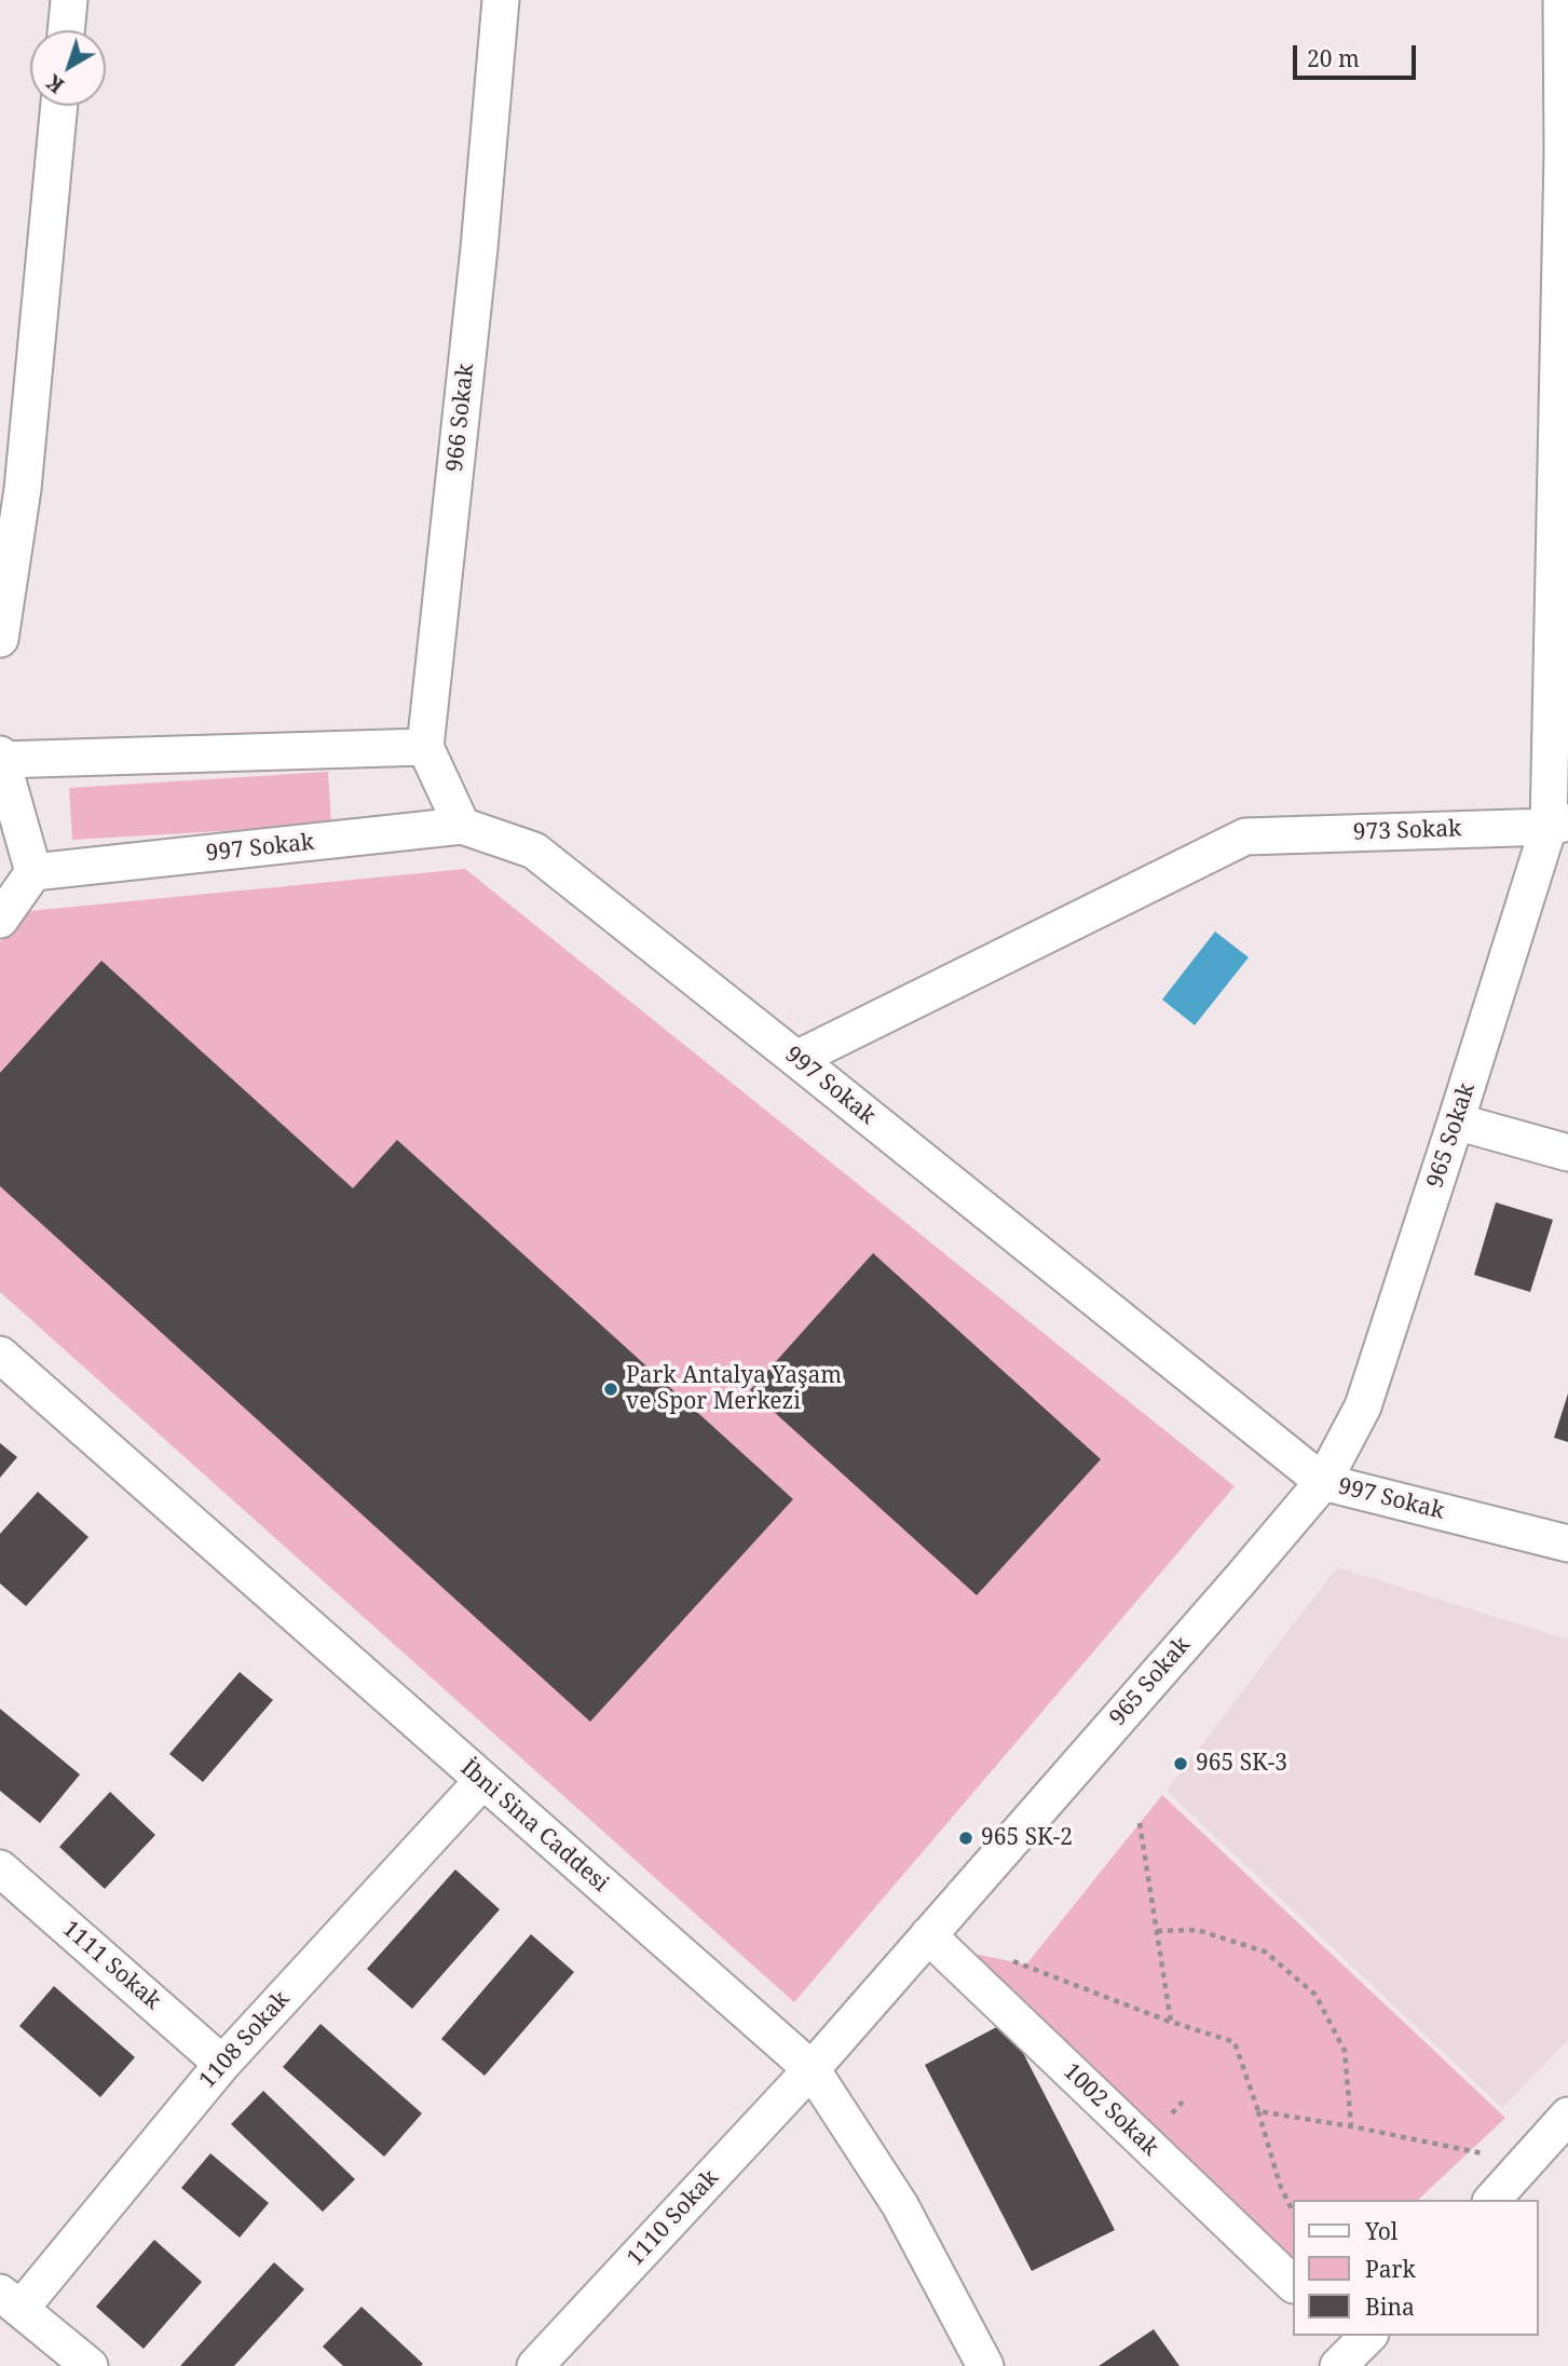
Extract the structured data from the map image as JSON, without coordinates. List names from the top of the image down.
{
  "streets": {
    "street": [
      "966 Sokak",
      "973 Sokak",
      "997 Sokak",
      "965 Sokak",
      "İbni Sina Caddesi",
      "1111 Sokak",
      "1108 Sokak",
      "1002 Sokak",
      "1110 Sokak"
    ]
  },
  "crossings": [
    ["973 Sokak", "997 Sokak"],
    ["973 Sokak", "965 Sokak"],
    ["997 Sokak", "965 Sokak"],
    ["965 Sokak", "İbni Sina Caddesi"],
    ["965 Sokak", "1002 Sokak"],
    ["965 Sokak", "1110 Sokak"],
    ["İbni Sina Caddesi", "1108 Sokak"],
    ["İbni Sina Caddesi", "1110 Sokak"],
    ["1111 Sokak", "1108 Sokak"]
  ],
  "places": ["Park Antalya Yaşam ve Spor Merkezi", "965 SK-3", "965 SK-2"],
  "legend": ["Yol", "Park", "Bina"],
  "scale_bar": "20 m",
  "north": "bottom left"
}
